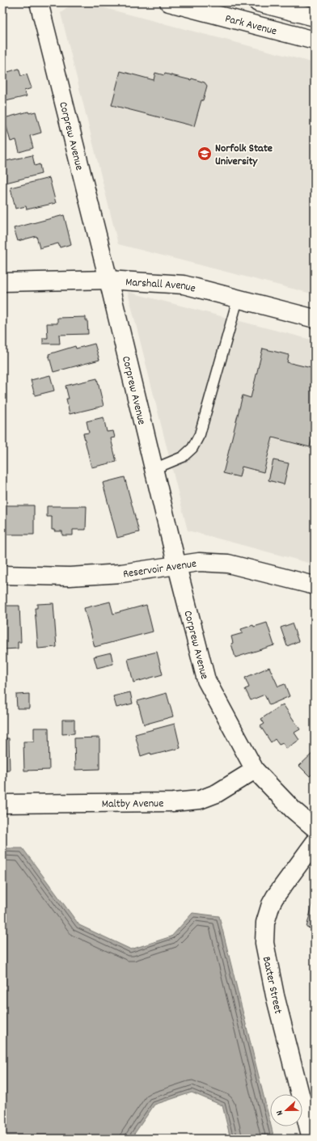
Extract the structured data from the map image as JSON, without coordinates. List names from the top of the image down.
{
  "streets": {
    "street": [
      "Park Avenue",
      "Corprew Avenue",
      "Marshall Avenue",
      "Reservoir Avenue",
      "Maltby Avenue",
      "Baxter Street"
    ]
  },
  "crossings": [
    ["Corprew Avenue", "Marshall Avenue"],
    ["Corprew Avenue", "Reservoir Avenue"],
    ["Corprew Avenue", "Maltby Avenue"]
  ],
  "places": {
    "school or university": ["Norfolk State University"]
  },
  "north": "left"
}
